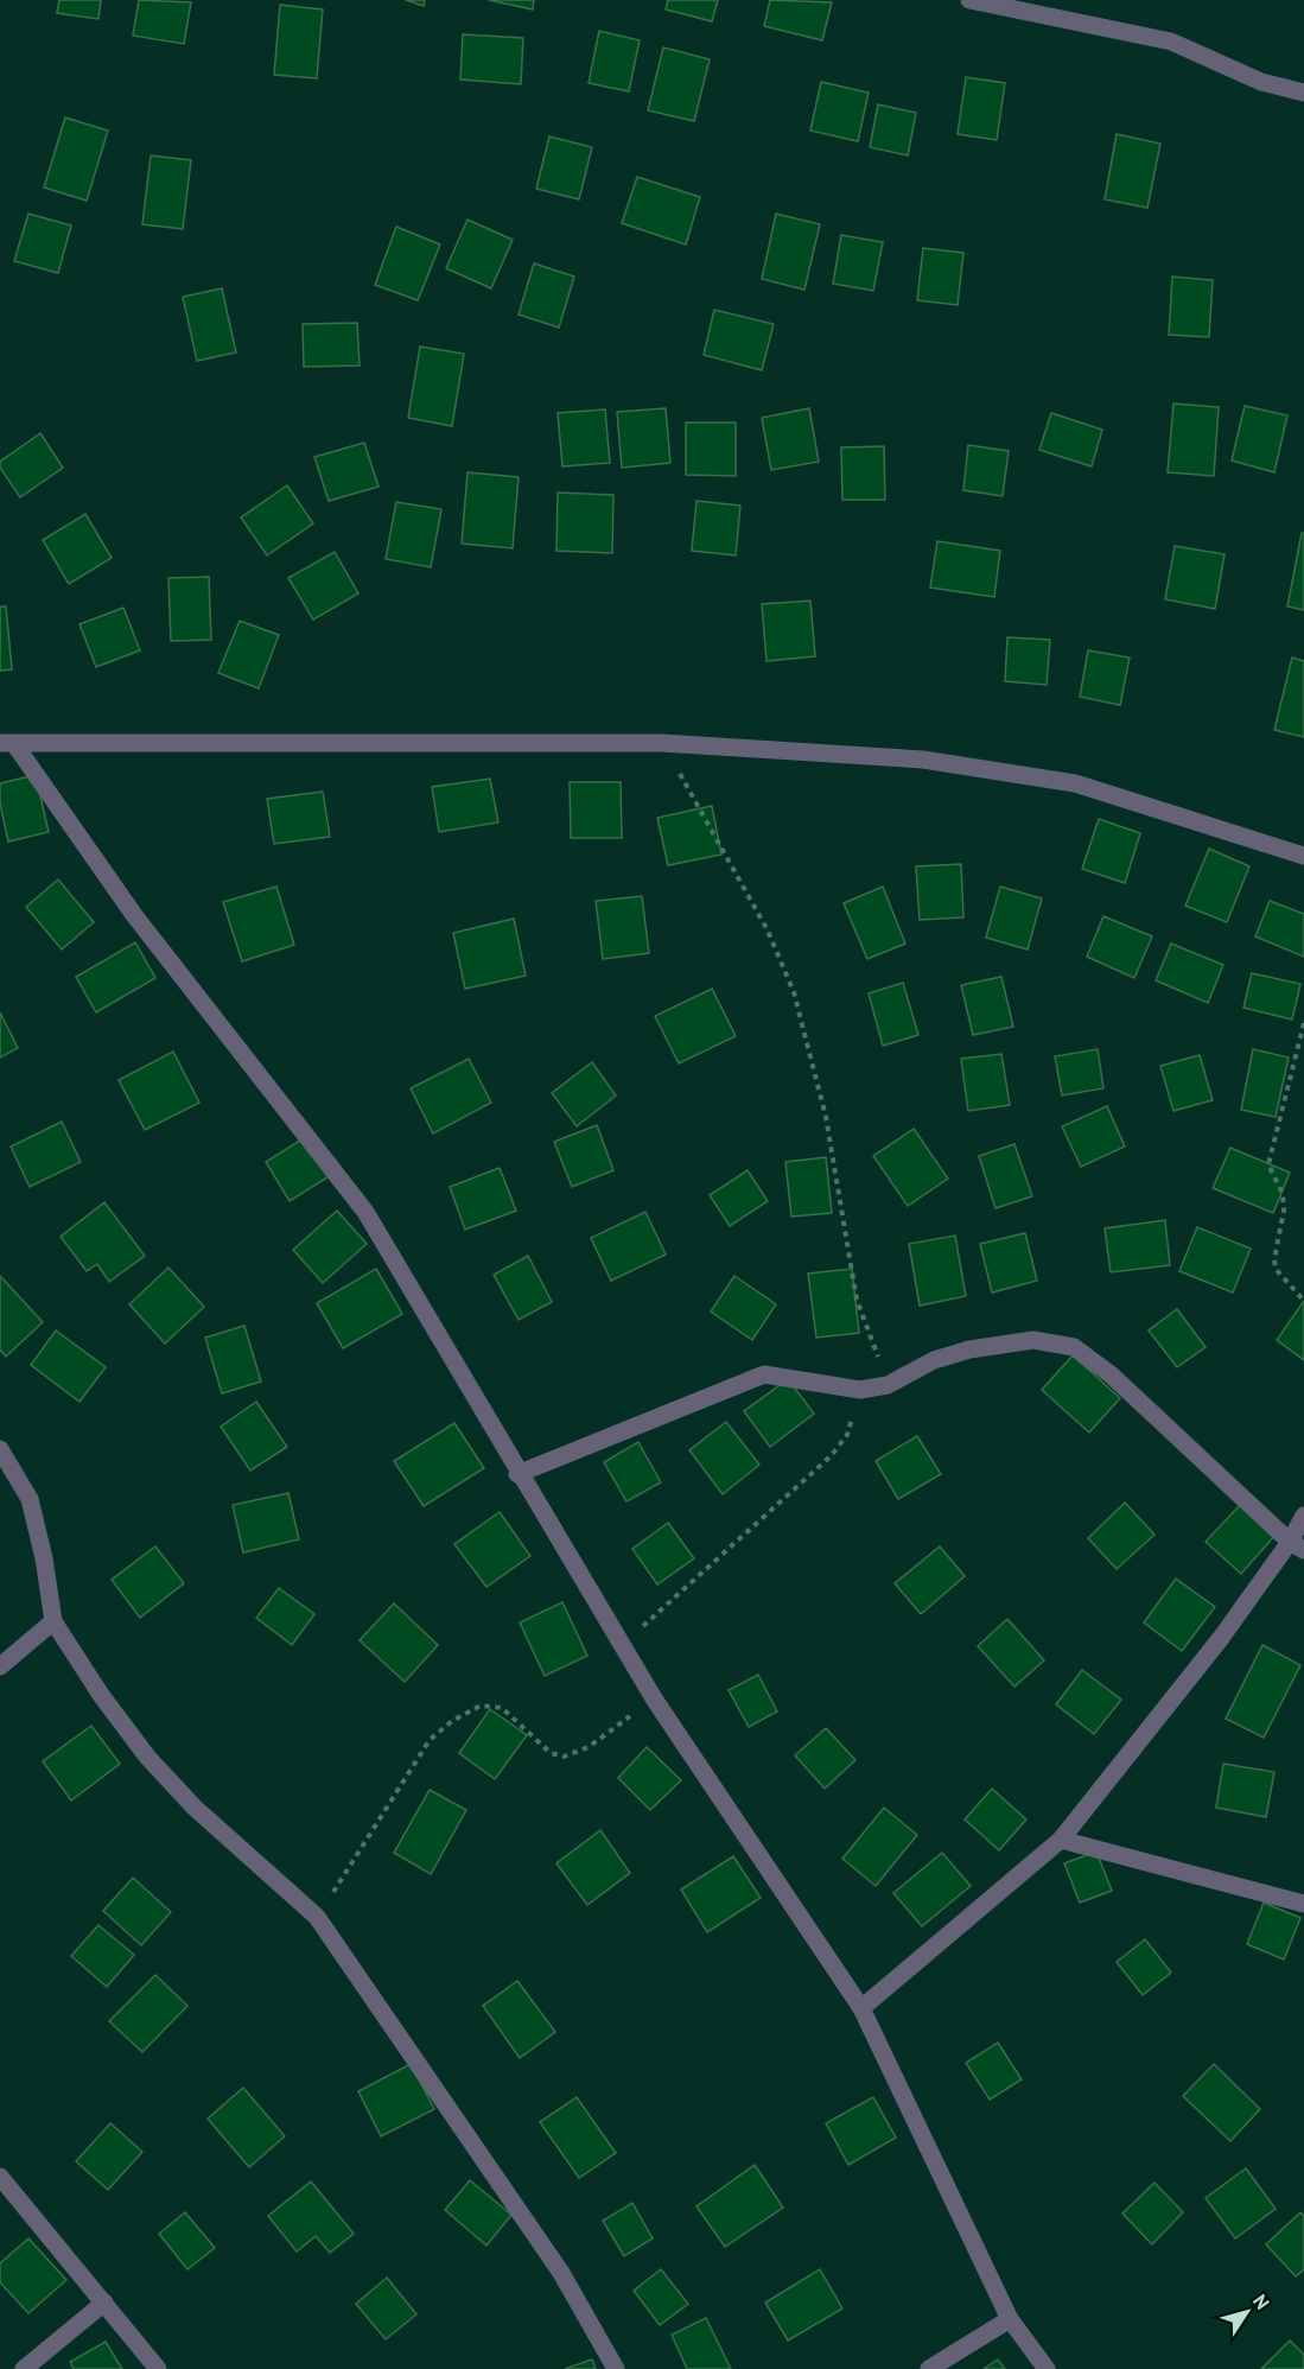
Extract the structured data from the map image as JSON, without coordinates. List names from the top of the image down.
{
  "north": "top right"
}
